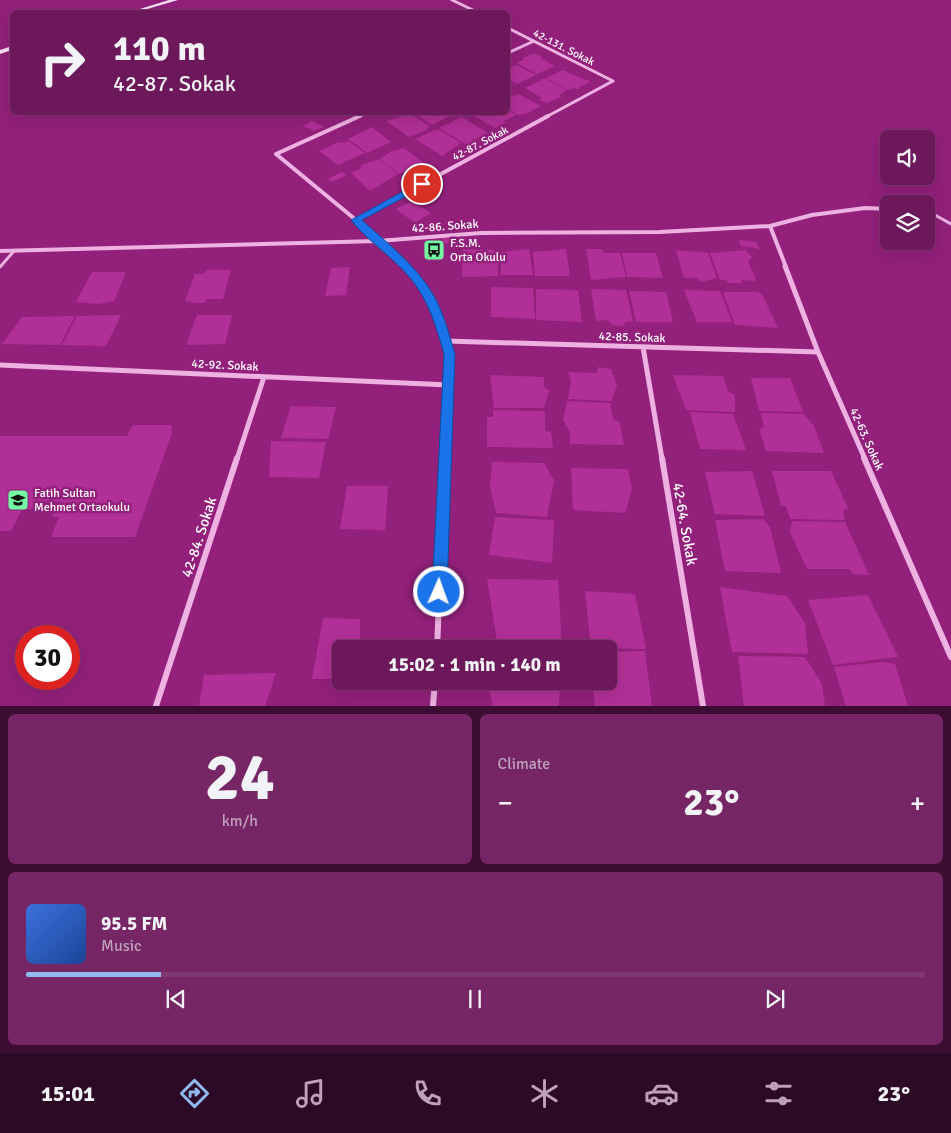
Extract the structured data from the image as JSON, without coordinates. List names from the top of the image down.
{
  "streets": {
    "street": [
      "42-131. Sokak",
      "42-87. Sokak",
      "42-86. Sokak",
      "42-85. Sokak",
      "42-92. Sokak",
      "42-63. Sokak",
      "42-64. Sokak",
      "42-84. Sokak"
    ]
  },
  "crossings": [
    ["42-131. Sokak", "42-87. Sokak"],
    ["42-86. Sokak", "42-63. Sokak"],
    ["42-85. Sokak", "42-63. Sokak"],
    ["42-85. Sokak", "42-64. Sokak"],
    ["42-92. Sokak", "42-84. Sokak"]
  ],
  "places": {
    "bus stop": ["F.S.M. Orta Okulu"],
    "school or university": ["Fatih Sultan Mehmet Ortaokulu"]
  },
  "page": {
    "turn": ["110 m", "42-87. Sokak"],
    "limit": "30",
    "trip": "15:02 · 1 min · 140 m",
    "tile": [
      ["24", "km/h"],
      "Climate"
    ],
    "heat": ["−", "23°", "+"],
    "song": ["95.5 FM", "Music"],
    "tabs": ["15:01", "23°"]
  }
}
